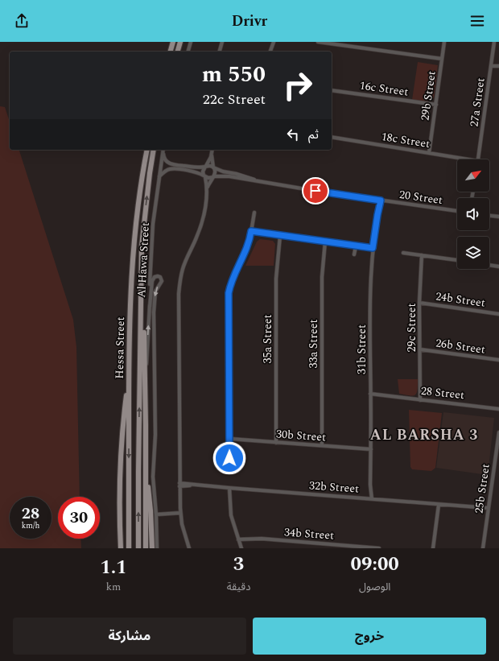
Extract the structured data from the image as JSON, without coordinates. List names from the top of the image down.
{
  "streets": {
    "main road": ["Hessa Street"],
    "street": [
      "16c Street",
      "29b Street",
      "27a Street",
      "18c Street",
      "20 Street",
      "Al Hawa Street",
      "24b Street",
      "29c Street",
      "35a Street",
      "33a Street",
      "26b Street",
      "31b Street",
      "28 Street",
      "30b Street",
      "32b Street",
      "25b Street",
      "34b Street"
    ]
  },
  "crossings": [
    ["16c Street", "29b Street"],
    ["29b Street", "18c Street"],
    ["20 Street", "31b Street"],
    ["Al Hawa Street", "Hessa Street"],
    ["24b Street", "29c Street"],
    ["29c Street", "26b Street"],
    ["29c Street", "28 Street"],
    ["35a Street", "30b Street"],
    ["33a Street", "30b Street"],
    ["31b Street", "28 Street"],
    ["31b Street", "30b Street"],
    ["31b Street", "32b Street"],
    ["32b Street", "25b Street"]
  ],
  "districts": ["AL BARSHA 3"],
  "north": "top right",
  "page": {
    "header": "Drivr",
    "turn": ["550 m", "22c Street"],
    "then": "ثم",
    "speed": "28 km/h",
    "limit": "30",
    "eta": [
      "09:00",
      "الوصول",
      "3",
      "دقيقة",
      "1.1",
      "km"
    ],
    "buttons": ["خروج", "مشاركة"]
  }
}
